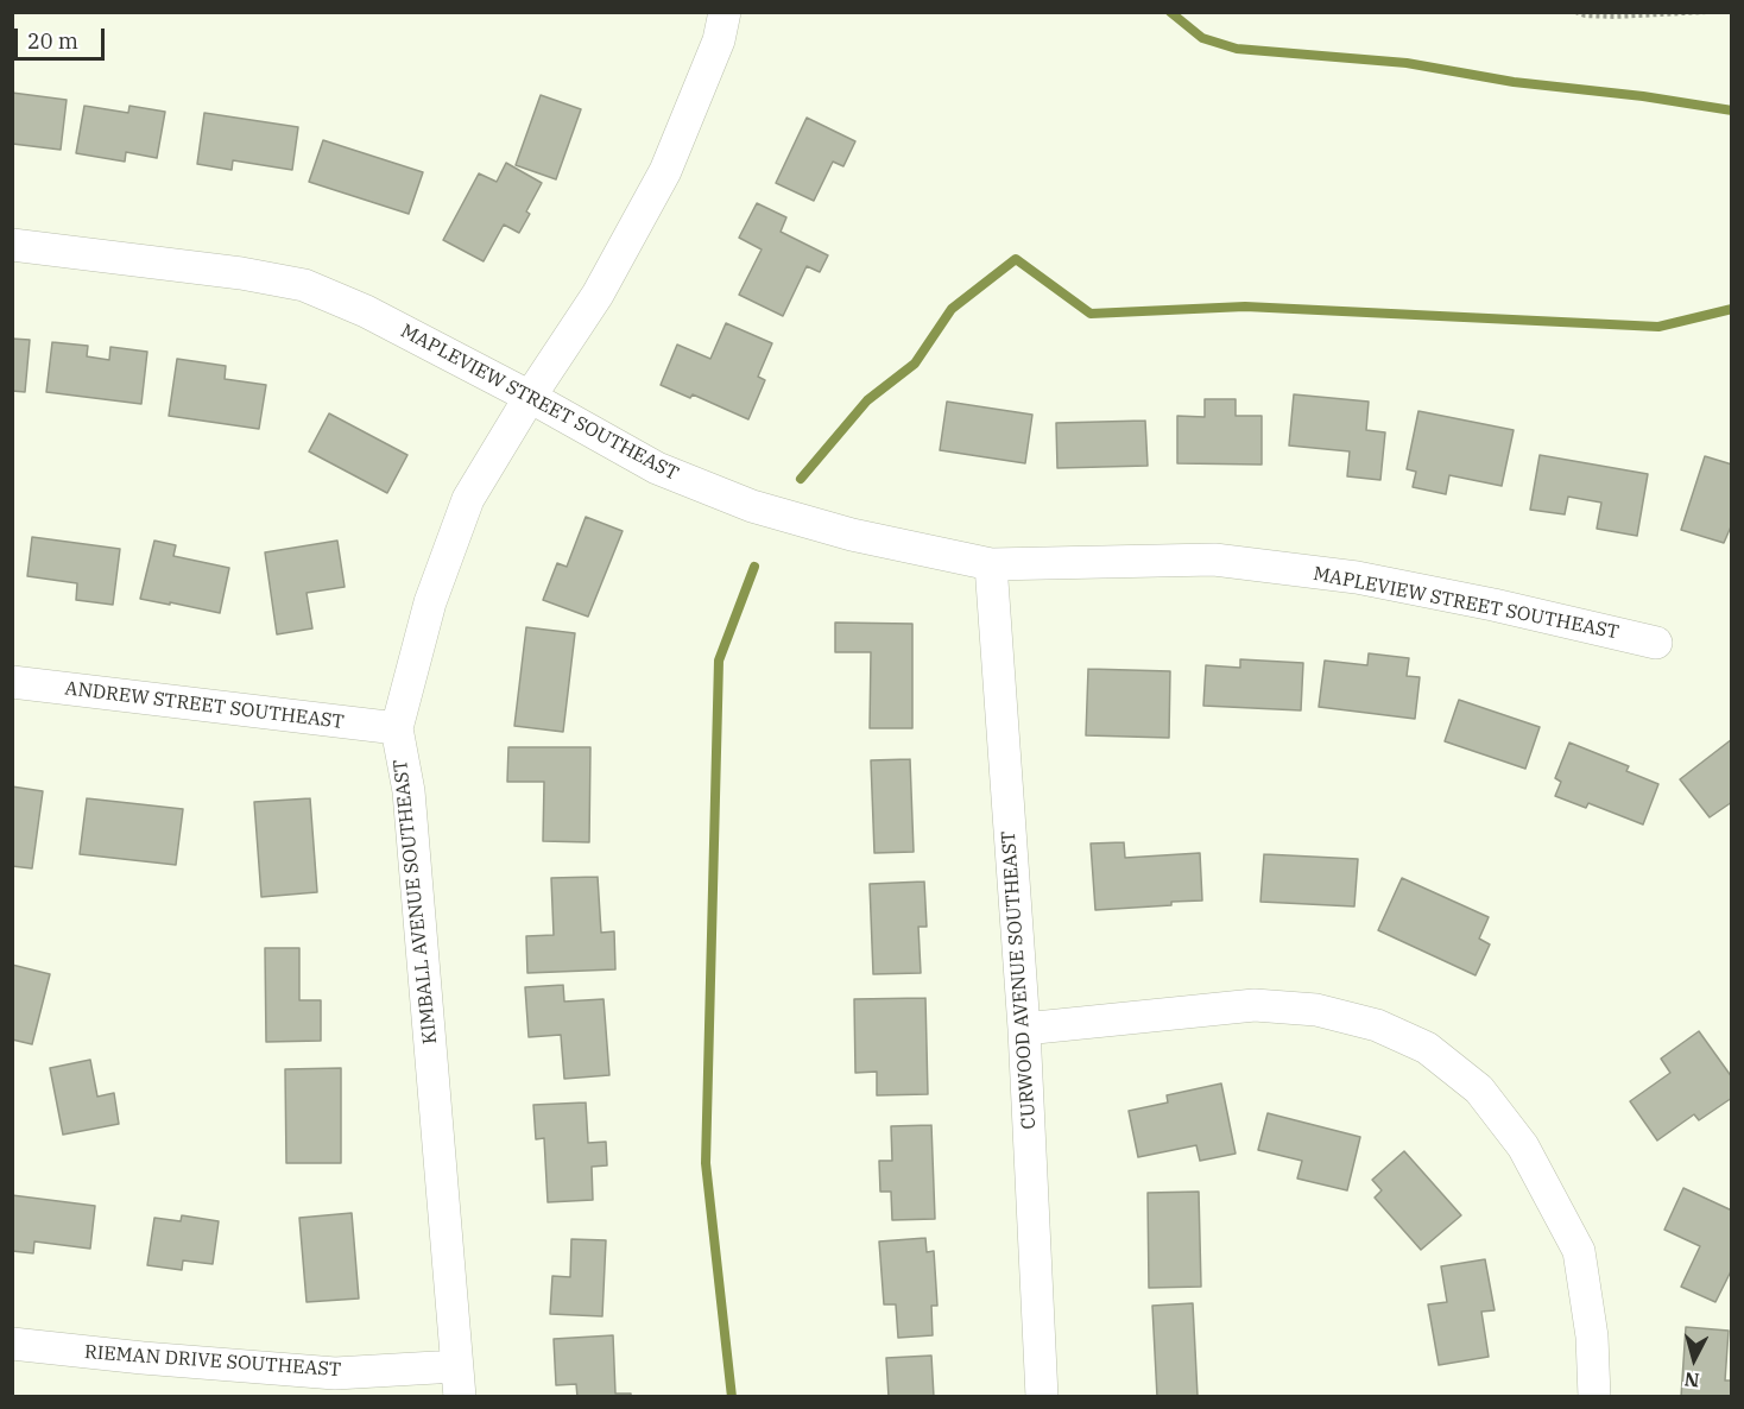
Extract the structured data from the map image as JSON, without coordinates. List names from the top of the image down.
{
  "streets": {
    "street": [
      "MAPLEVIEW STREET SOUTHEAST",
      "ANDREW STREET SOUTHEAST",
      "KIMBALL AVENUE SOUTHEAST",
      "CURWOOD AVENUE SOUTHEAST",
      "RIEMAN DRIVE SOUTHEAST"
    ]
  },
  "crossings": [
    ["MAPLEVIEW STREET SOUTHEAST", "KIMBALL AVENUE SOUTHEAST"],
    ["MAPLEVIEW STREET SOUTHEAST", "CURWOOD AVENUE SOUTHEAST"],
    ["ANDREW STREET SOUTHEAST", "KIMBALL AVENUE SOUTHEAST"],
    ["KIMBALL AVENUE SOUTHEAST", "RIEMAN DRIVE SOUTHEAST"]
  ],
  "scale_bar": "20 m",
  "north": "bottom"
}
